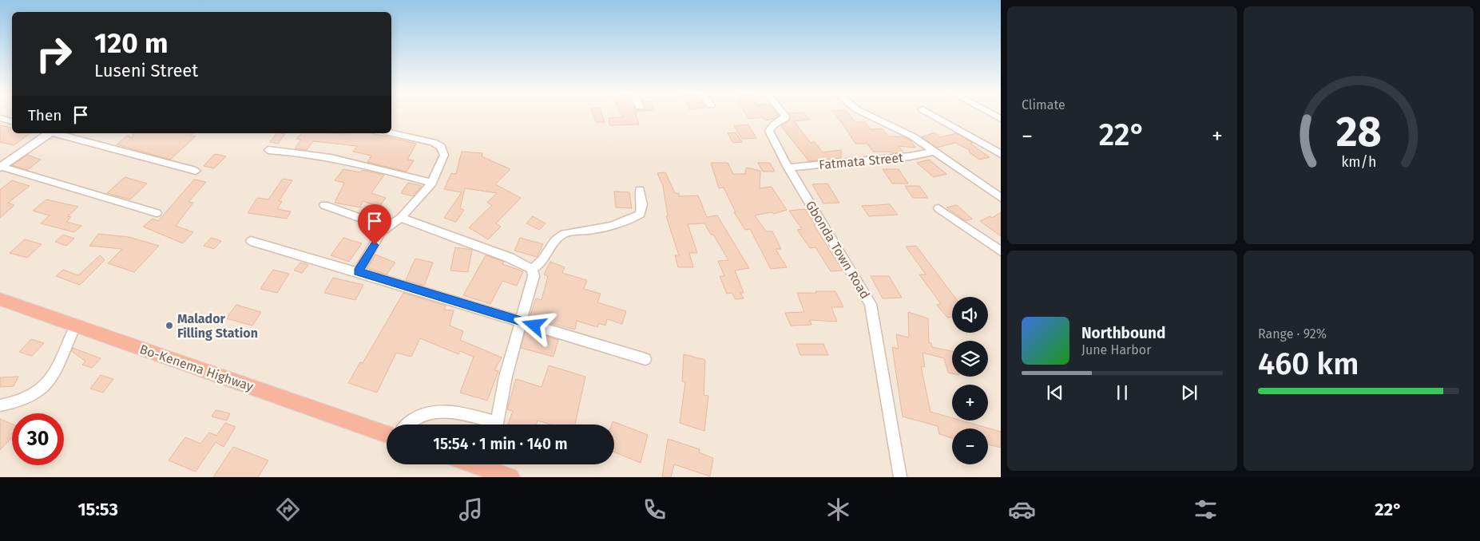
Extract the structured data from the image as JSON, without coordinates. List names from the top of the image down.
{
  "streets": {
    "highway": ["Bo-Kenema Highway"],
    "street": ["Fatmata Street", "Gbonda Town Road"]
  },
  "crossings": [
    ["Fatmata Street", "Gbonda Town Road"]
  ],
  "places": ["Malador Filling Station"],
  "page": {
    "tile": [
      "Climate",
      ["Range · 92%", "460 km"]
    ],
    "turn": ["120 m", "Luseni Street"],
    "then": "Then",
    "heat": ["−", "22°", "+"],
    "map_buttons": ["+", "−"],
    "song": ["Northbound", "June Harbor"],
    "limit": "30",
    "trip": "15:54 · 1 min · 140 m",
    "tabs": ["15:53", "22°"],
    "gauge": ["28", "km/h"]
  }
}
